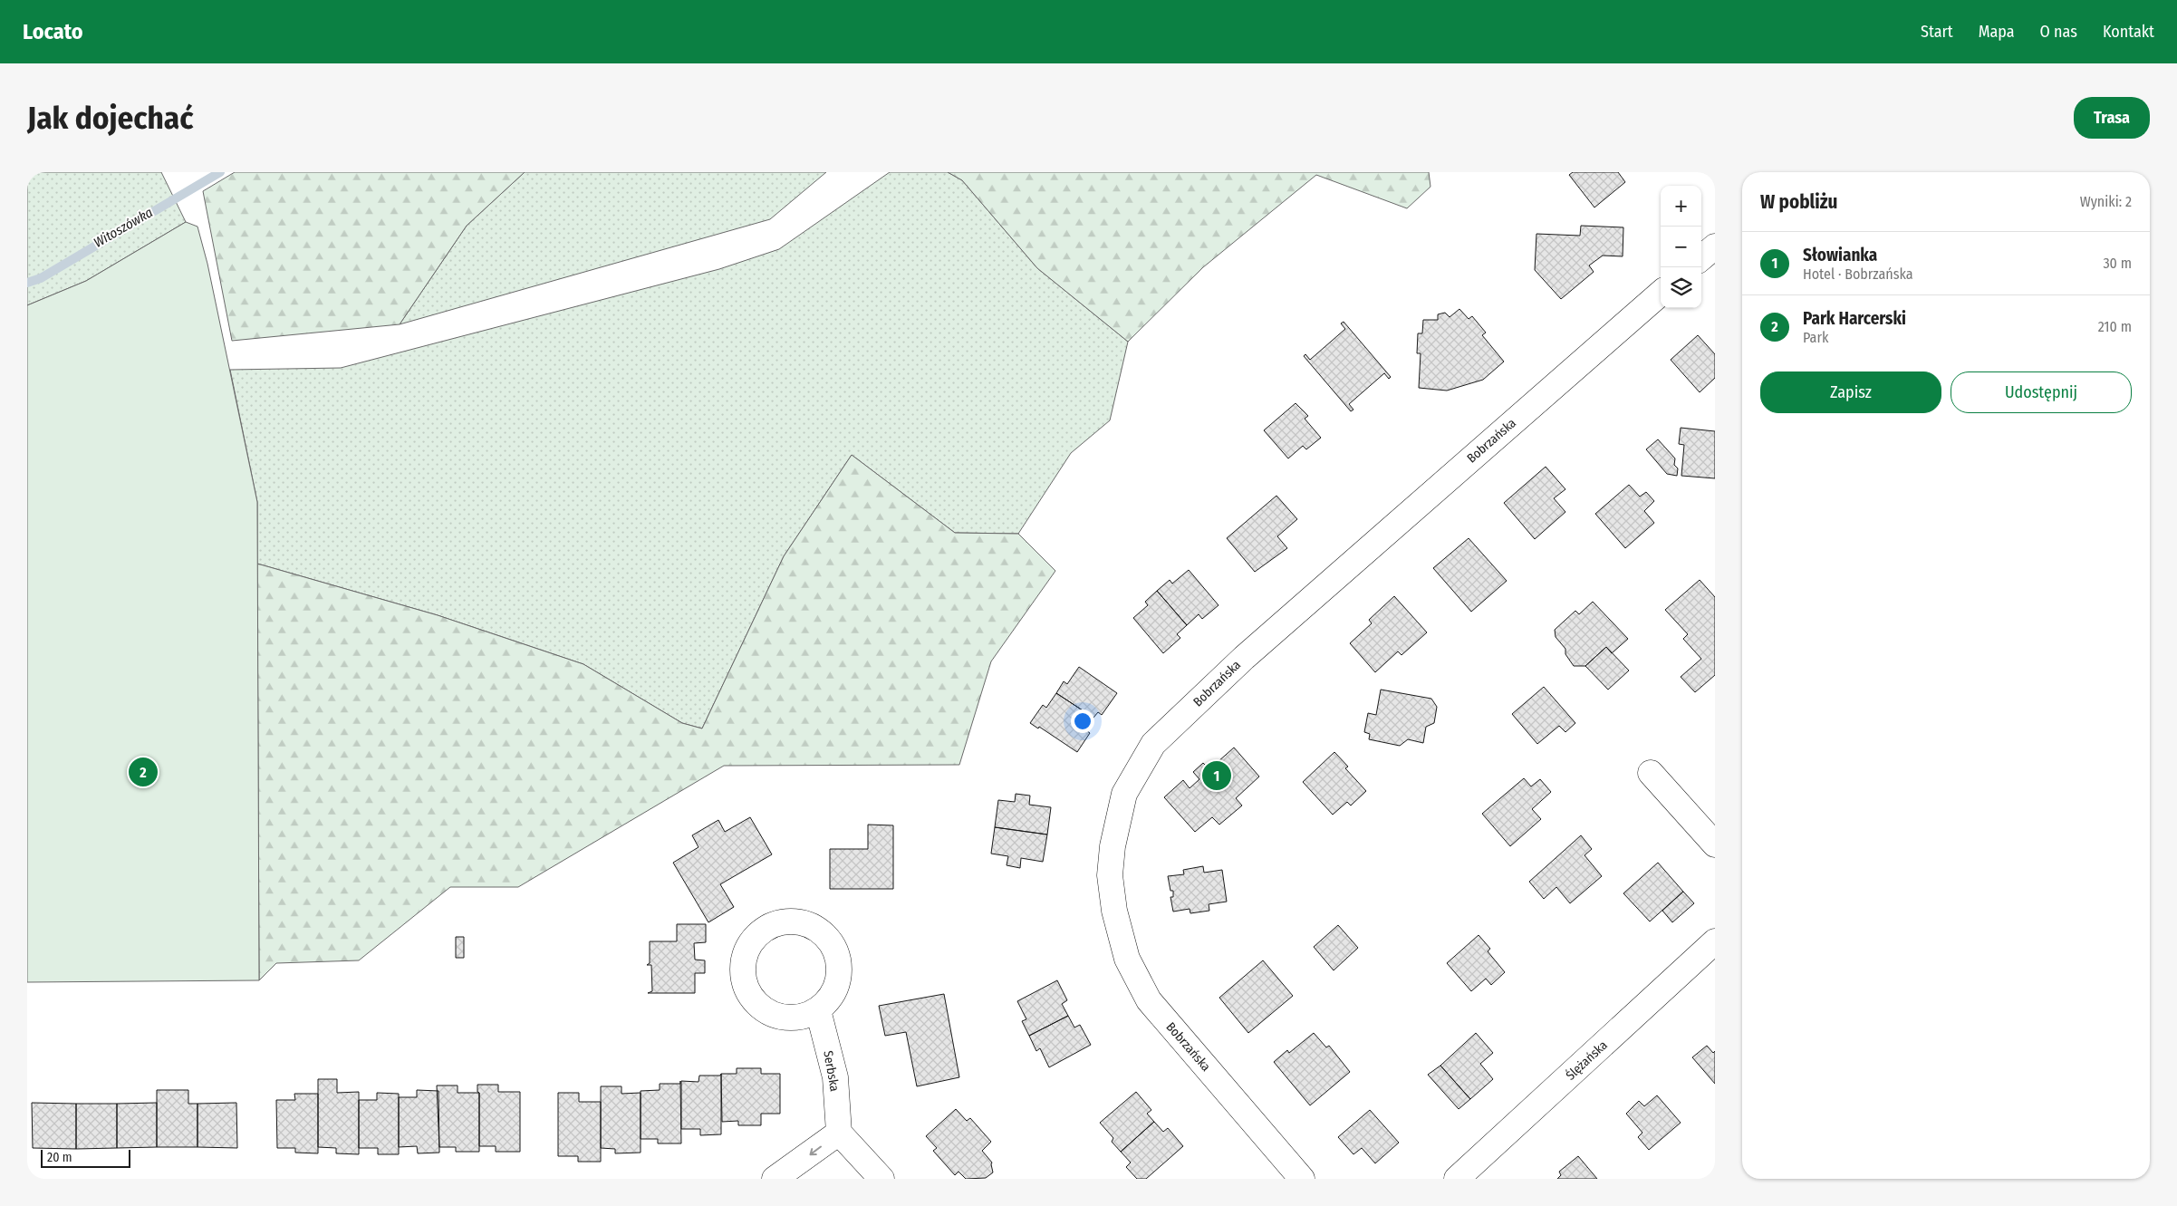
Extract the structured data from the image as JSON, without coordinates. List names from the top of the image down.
{
  "streets": {
    "street": ["Bobrzańska", "Ślężańska", "Serbska"]
  },
  "water": ["Witoszówka"],
  "scale_bar": "20 m",
  "page": {
    "header": "Locato",
    "nav": [
      "Start",
      "Mapa",
      "O nas",
      "Kontakt"
    ],
    "buttons": [
      "Trasa",
      ["Zapisz", "Udostępnij"]
    ],
    "title": "Jak dojechać",
    "heading": ["W pobliżu", "Wyniki: 2"],
    "map_buttons": ["+", "−"],
    "list": [
      {
        "mark": "1",
        "name": "Słowianka",
        "note": "Hotel · Bobrzańska",
        "value": "30 m"
      },
      {
        "mark": "2",
        "name": "Park Harcerski",
        "note": "Park",
        "value": "210 m"
      }
    ],
    "pins": ["2", "1"],
    "scale": "20 m"
  }
}
